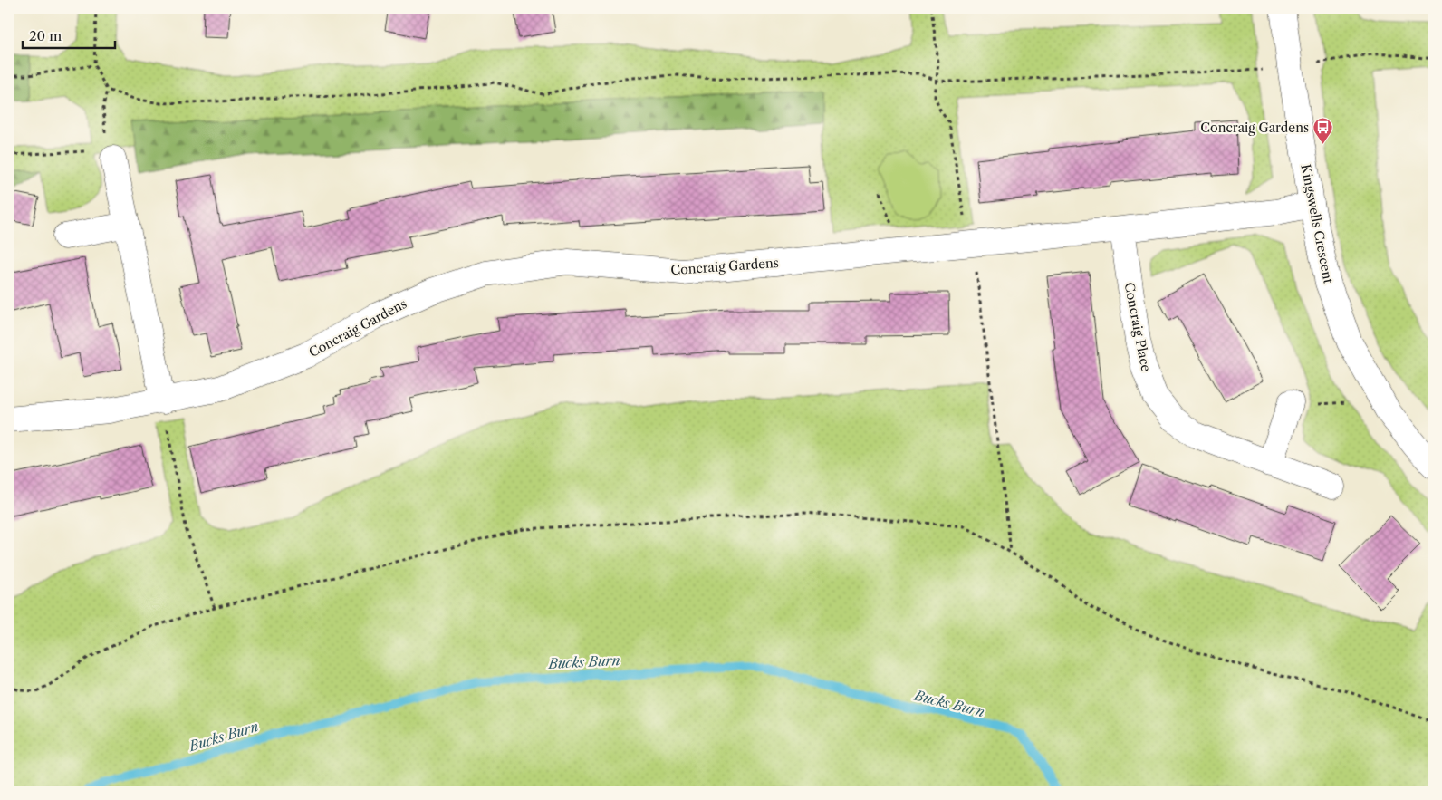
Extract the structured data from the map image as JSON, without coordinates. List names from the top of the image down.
{
  "streets": {
    "street": ["Kingswells Crescent", "Concraig Gardens", "Concraig Place"]
  },
  "crossings": [
    ["Kingswells Crescent", "Concraig Gardens"],
    ["Concraig Gardens", "Concraig Place"]
  ],
  "water": ["Bucks Burn"],
  "places": {
    "bus stop": ["Concraig Gardens"]
  },
  "scale_bar": "20 m"
}
